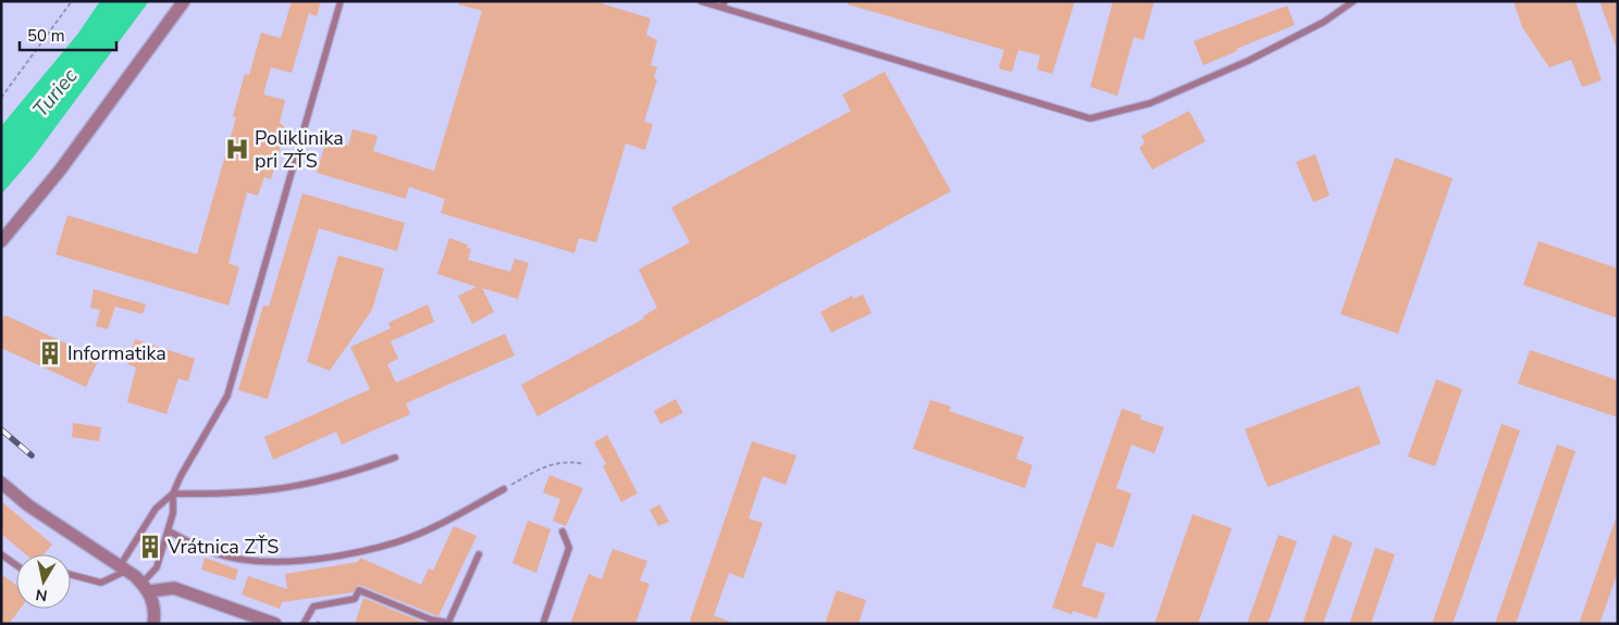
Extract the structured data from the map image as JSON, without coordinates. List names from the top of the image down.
{
  "water": ["Turiec"],
  "places": {
    "hospital": ["Poliklinika pri ZŤS"],
    "building": ["Informatika", "Vrátnica ZŤS"]
  },
  "scale_bar": "50 m",
  "north": "bottom"
}
